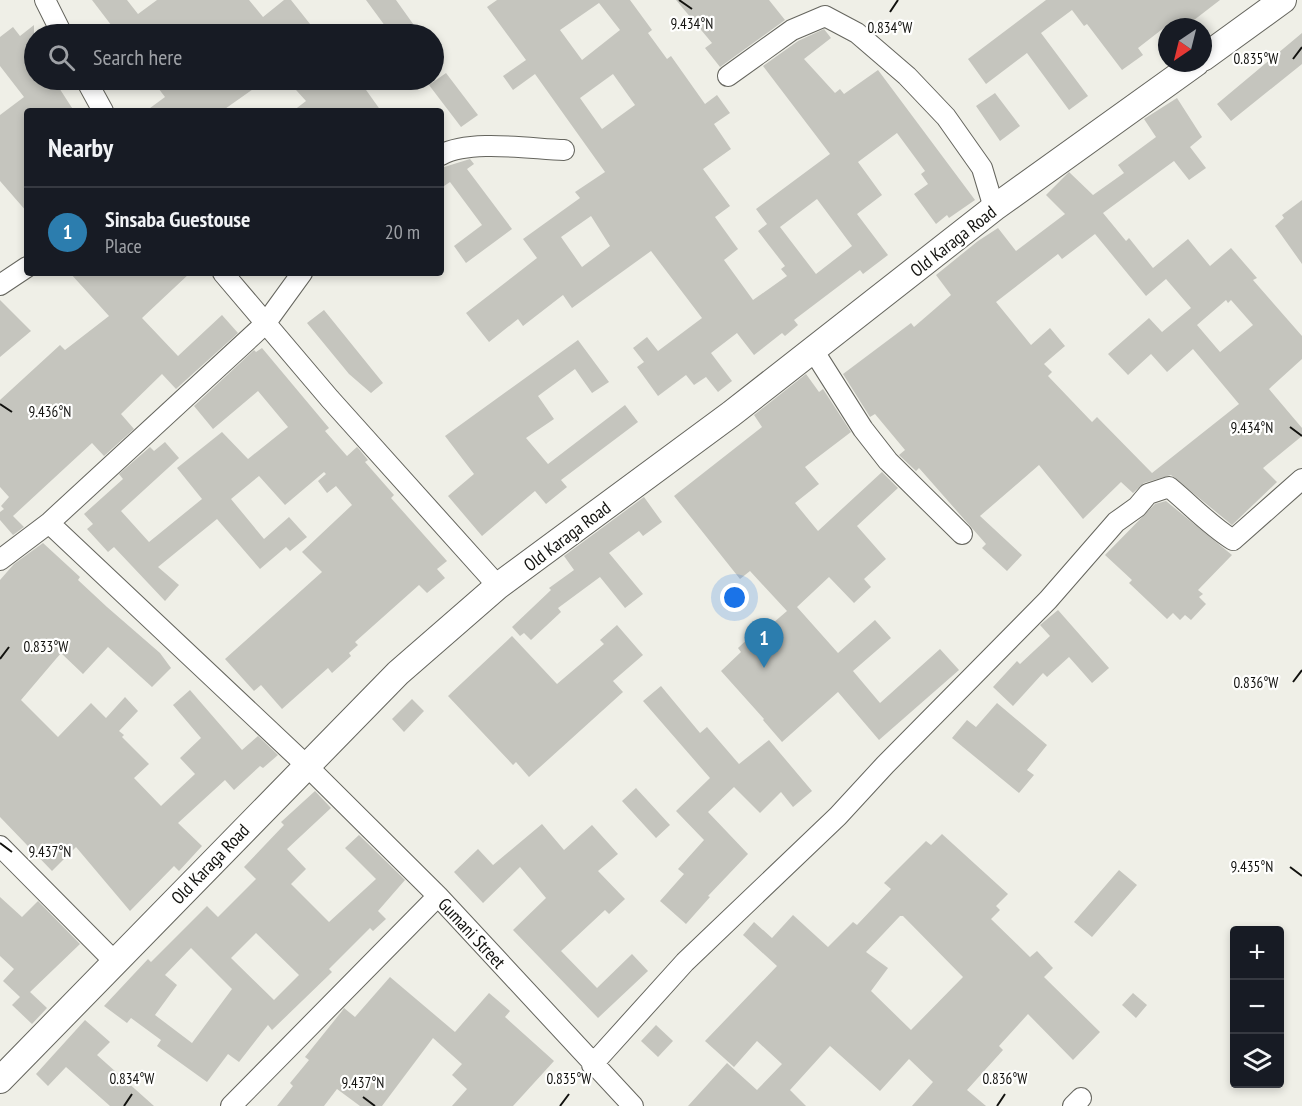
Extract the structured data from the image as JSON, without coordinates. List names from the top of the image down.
{
  "streets": {
    "street": ["Old Karaga Road", "Gumani Street"]
  },
  "crossings": [
    ["Old Karaga Road", "Gumani Street"]
  ],
  "north": "bottom left",
  "page": {
    "search": "Search here",
    "heading": "Nearby",
    "list": [
      {
        "mark": "1",
        "name": "Sinsaba Guestouse",
        "note": "Place",
        "value": "20 m"
      }
    ],
    "pins": "1",
    "map_buttons": ["+", "−"]
  },
  "coordinates": [
    "9.434°N",
    "0.834°W",
    "0.835°W",
    "9.436°N",
    "0.833°W",
    "0.836°W",
    "9.437°N",
    "9.435°N"
  ]
}
